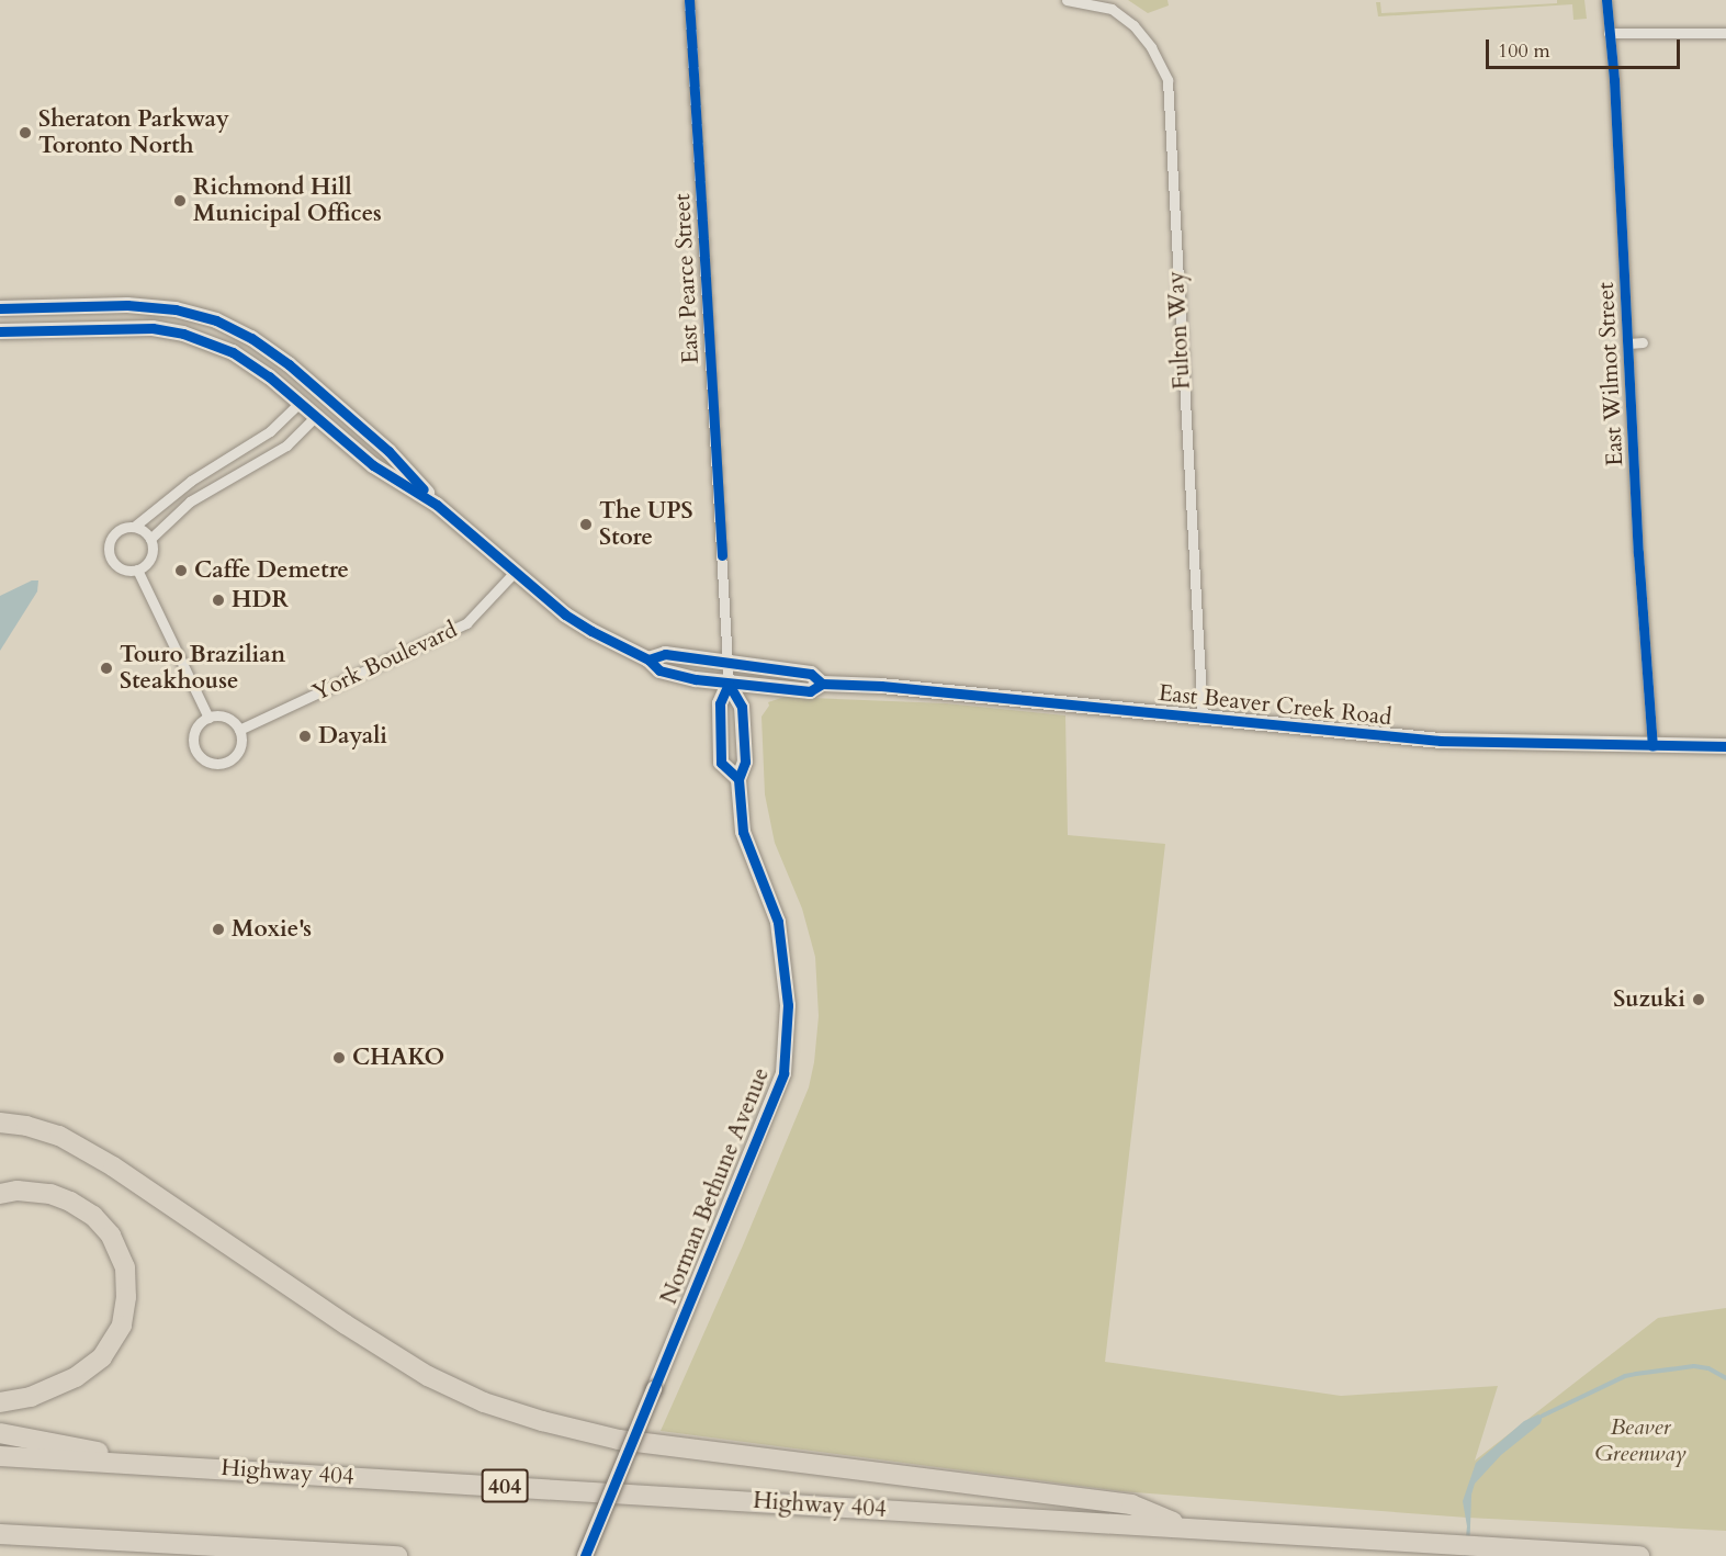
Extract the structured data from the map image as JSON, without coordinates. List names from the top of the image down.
{
  "streets": {
    "highway": ["Highway 404", "404"],
    "street": [
      "East Pearce Street",
      "Fulton Way",
      "East Wilmot Street",
      "York Boulevard",
      "East Beaver Creek Road",
      "Norman Bethune Avenue"
    ]
  },
  "crossings": [
    ["East Pearce Street", "East Beaver Creek Road"],
    ["East Pearce Street", "Norman Bethune Avenue"],
    ["Fulton Way", "East Beaver Creek Road"],
    ["East Wilmot Street", "East Beaver Creek Road"],
    ["York Boulevard", "East Beaver Creek Road"],
    ["East Beaver Creek Road", "Norman Bethune Avenue"]
  ],
  "parks": ["Beaver Greenway"],
  "places": [
    "Sheraton Parkway Toronto North",
    "Richmond Hill Municipal Offices",
    "The UPS Store",
    "Caffe Demetre",
    "HDR",
    "Touro Brazilian Steakhouse",
    "Dayali",
    "Moxie's",
    "Suzuki",
    "CHAKO"
  ],
  "scale_bar": "100 m"
}
